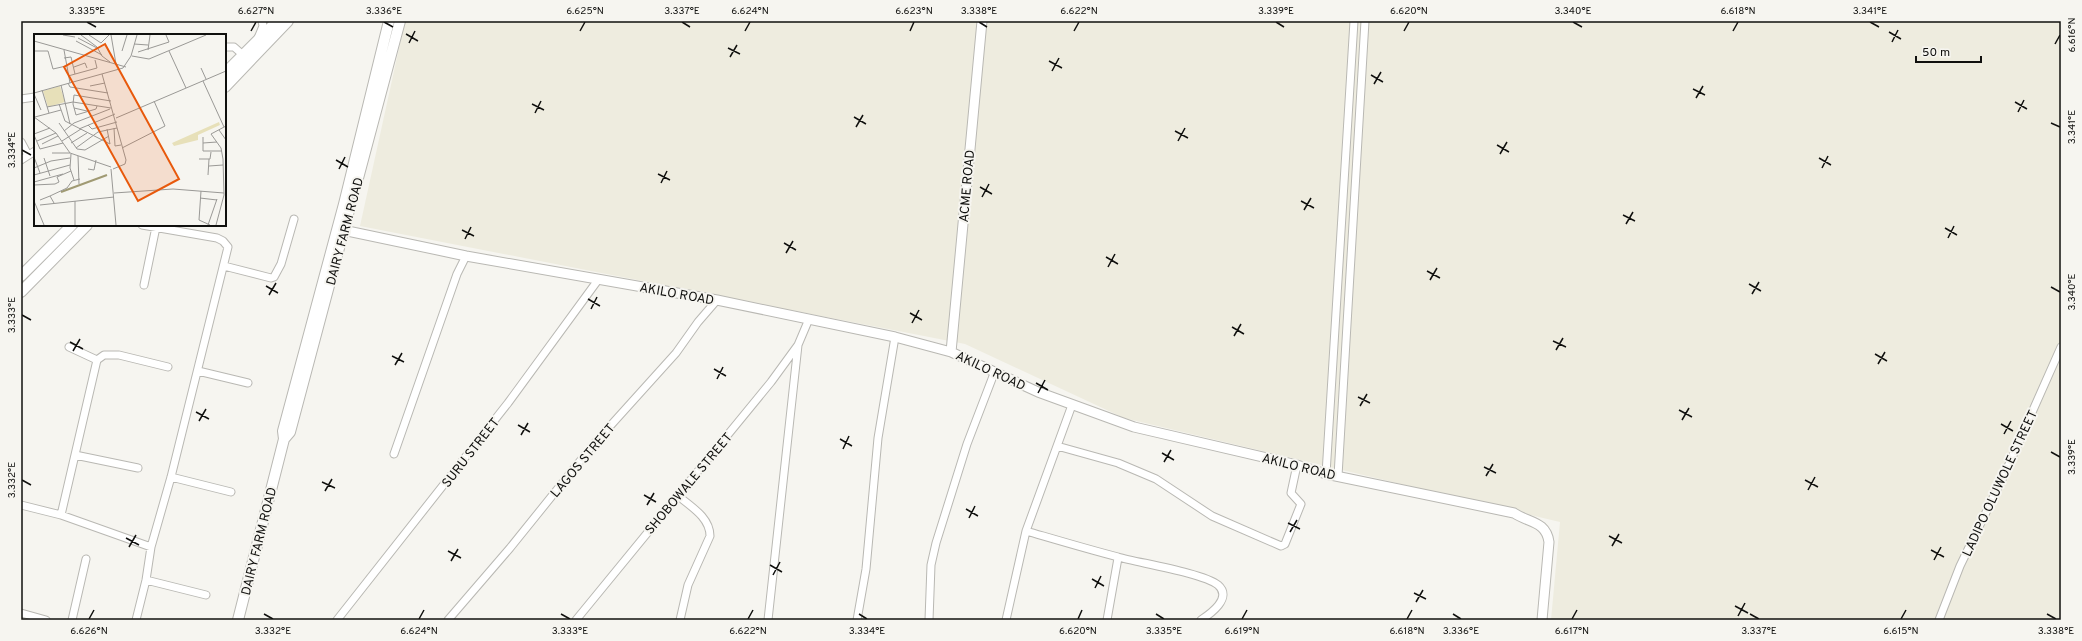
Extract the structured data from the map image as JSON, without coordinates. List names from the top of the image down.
{
  "streets": {
    "main road": ["DAIRY FARM ROAD"],
    "street": [
      "ACME ROAD",
      "AKILO ROAD",
      "SURU STREET",
      "LAGOS STREET",
      "SHOBOWALE STREET",
      "LADIPO OLUWOLE STREET"
    ]
  },
  "crossings": [
    ["ACME ROAD", "AKILO ROAD"],
    ["DAIRY FARM ROAD", "AKILO ROAD"],
    ["AKILO ROAD", "SURU STREET"],
    ["AKILO ROAD", "LAGOS STREET"]
  ],
  "scale_bar": "50 m",
  "coordinates": [
    "3.335°E",
    "6.627°N",
    "3.336°E",
    "6.625°N",
    "3.337°E",
    "6.624°N",
    "6.623°N",
    "3.338°E",
    "6.622°N",
    "3.339°E",
    "6.620°N",
    "3.340°E",
    "6.618°N",
    "3.341°E",
    "6.616°N",
    "3.334°E",
    "3.333°E",
    "3.332°E",
    "6.626°N",
    "6.619°N",
    "6.617°N",
    "6.615°N"
  ]
}
